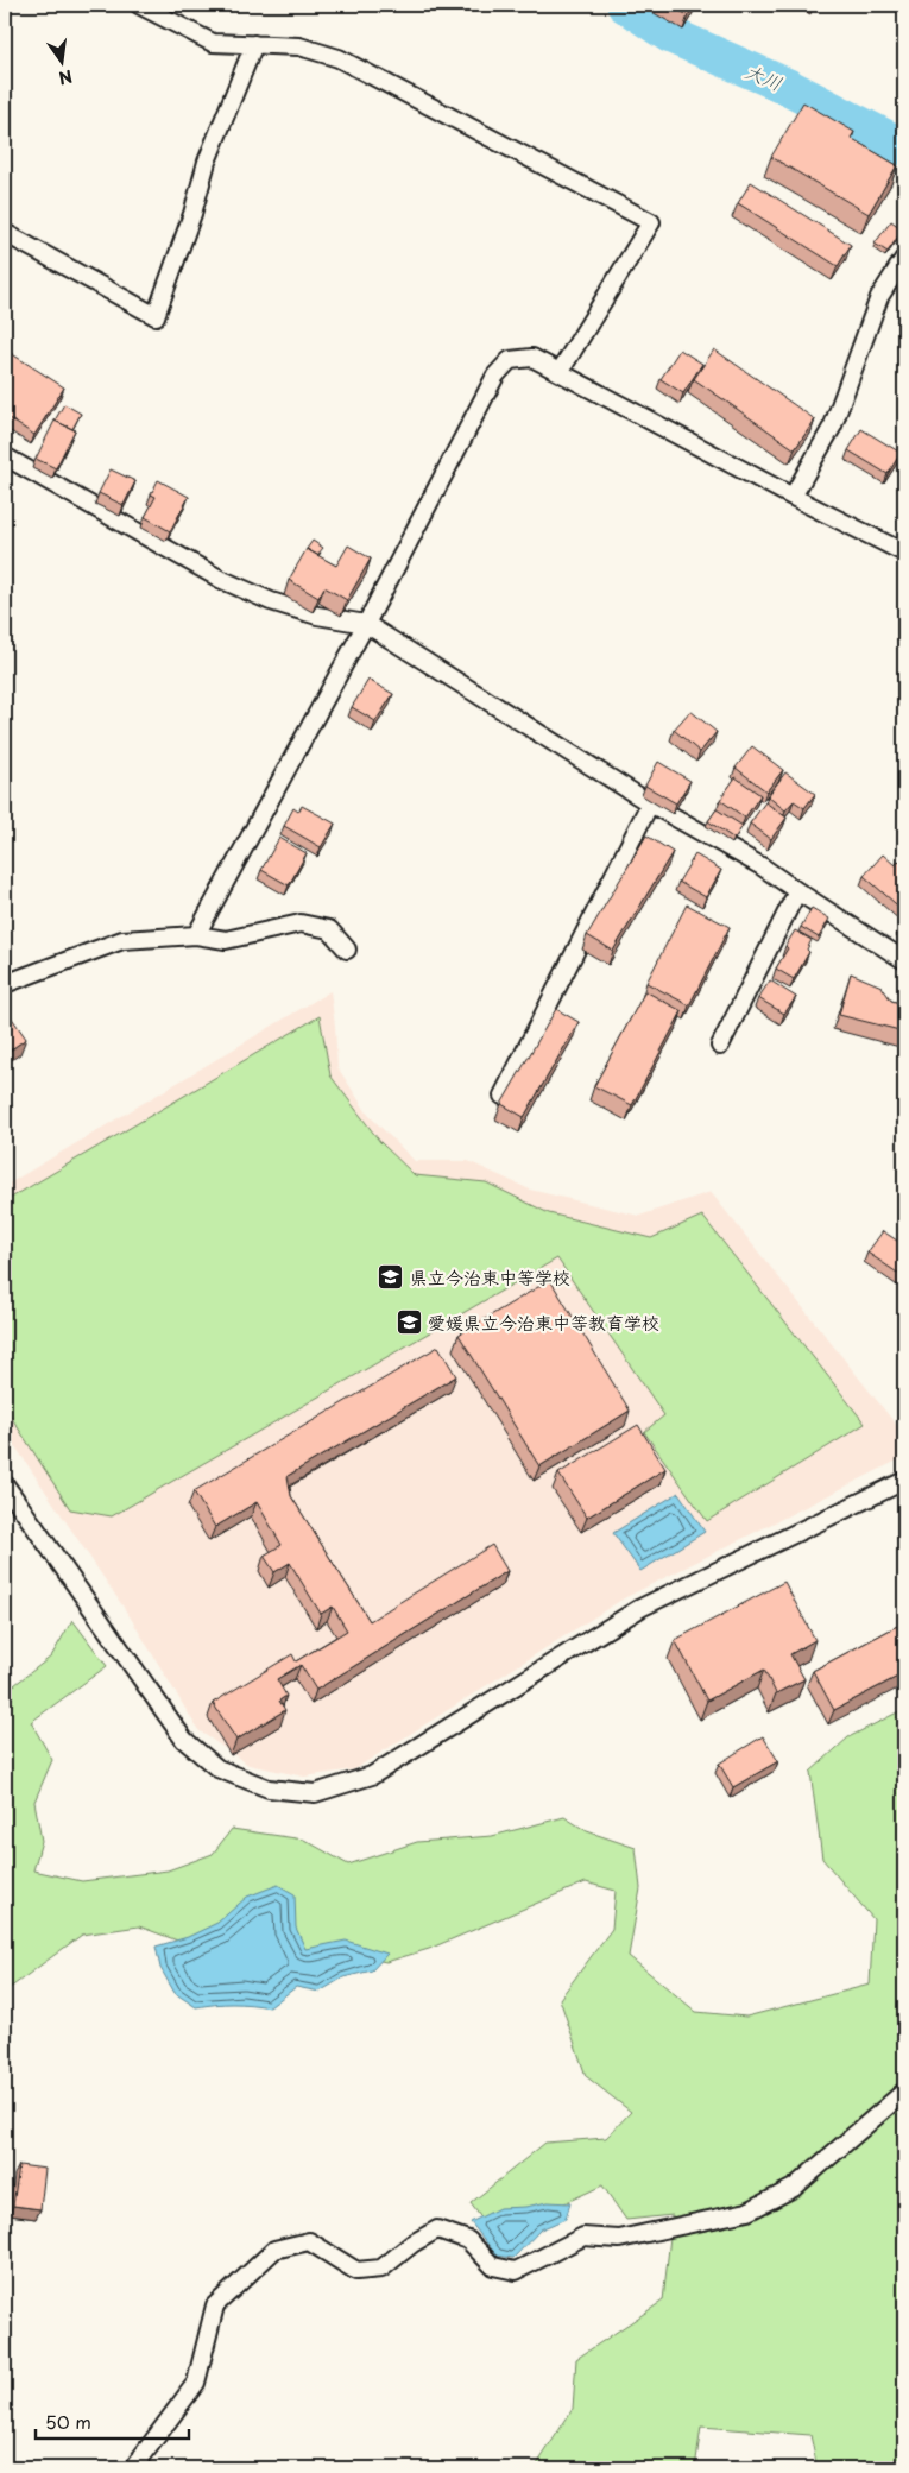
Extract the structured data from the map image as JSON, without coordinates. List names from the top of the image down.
{
  "water": ["大川"],
  "places": {
    "school or university": ["県立今治東中等学校", "愛媛県立今治東中等教育学校"]
  },
  "scale_bar": "50 m",
  "north": "bottom"
}
